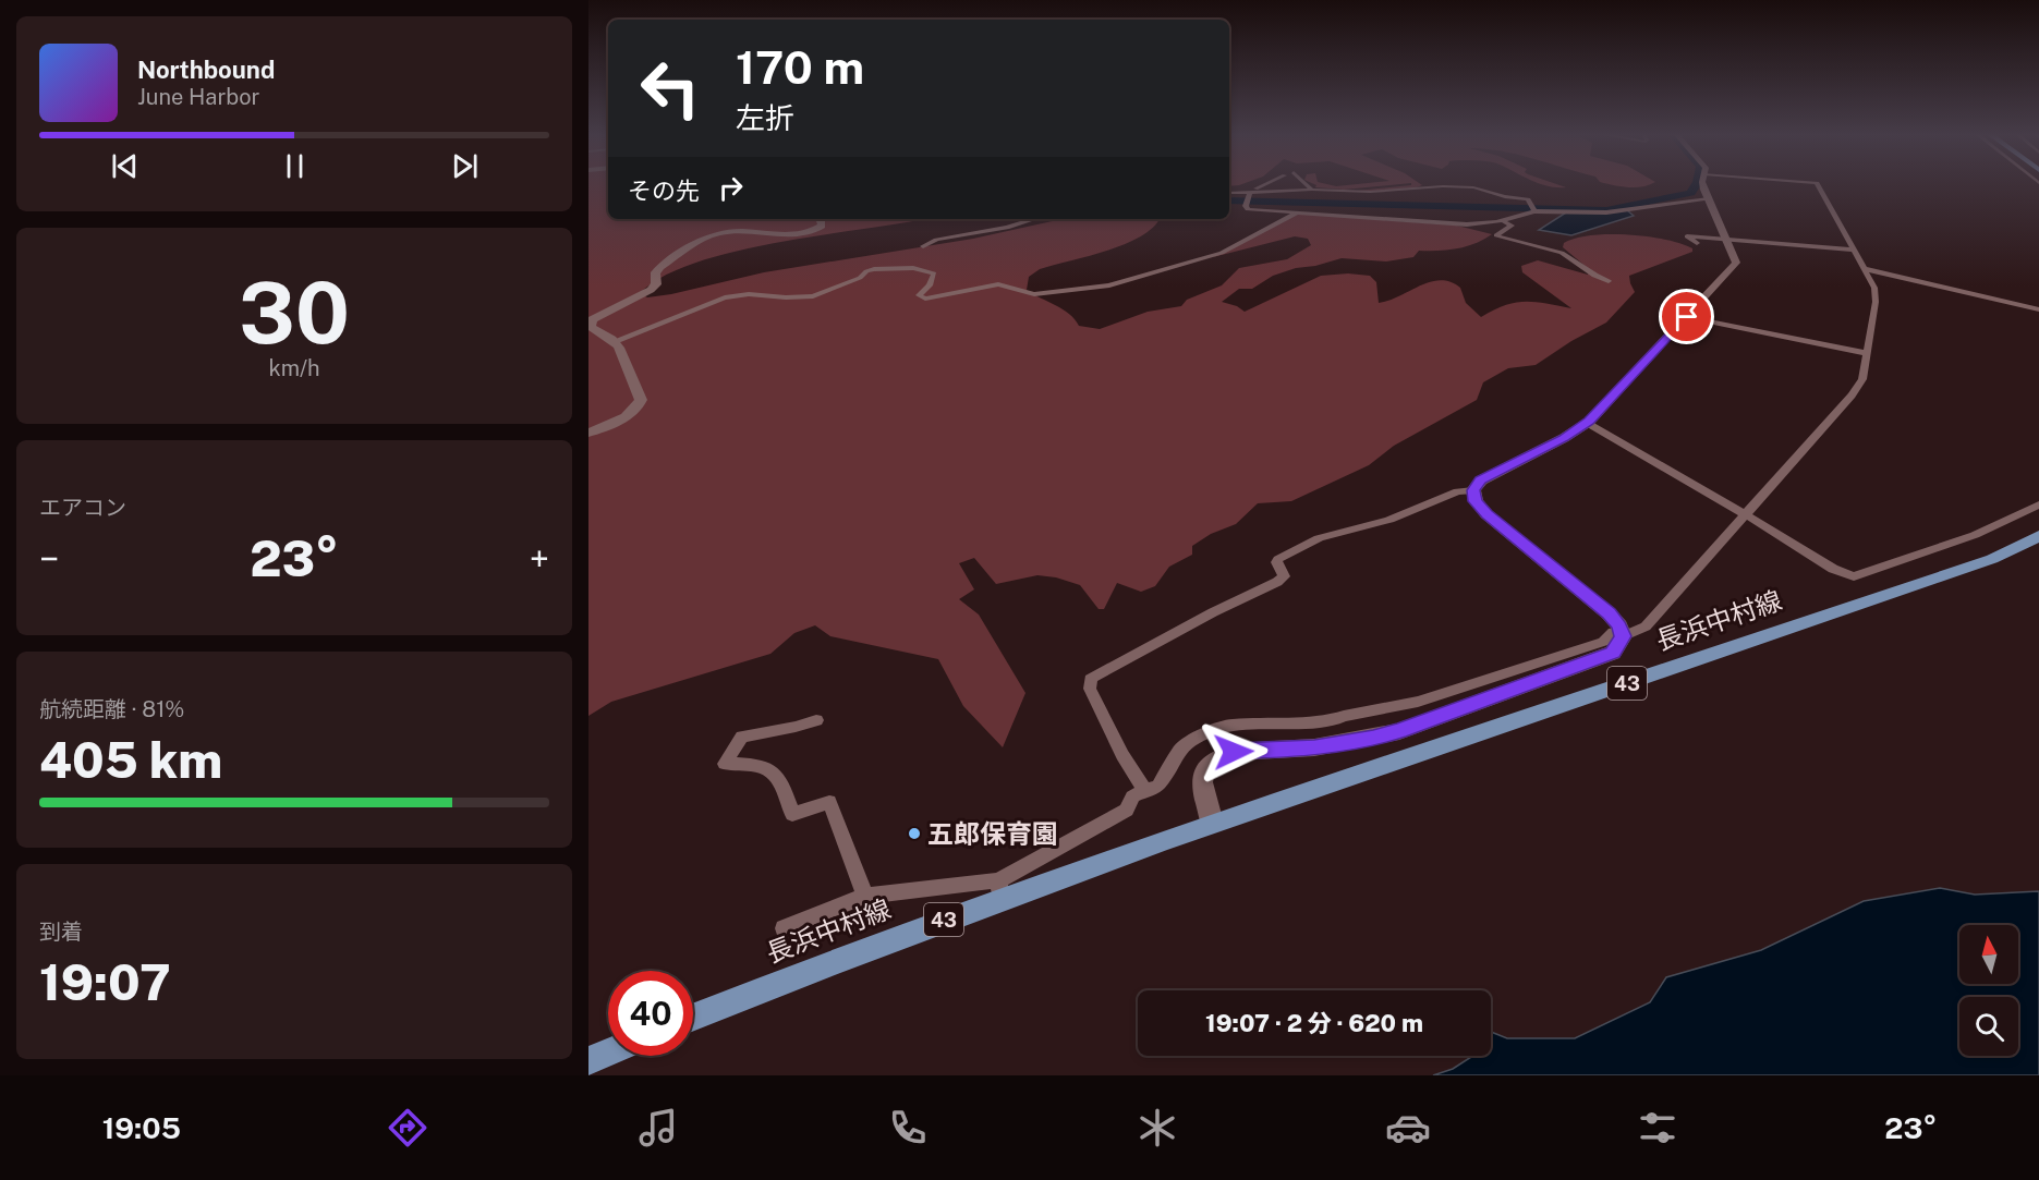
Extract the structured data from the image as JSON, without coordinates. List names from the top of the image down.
{
  "streets": {
    "main road": ["長浜中村線", "43"]
  },
  "places": ["五郎保育園"],
  "north": "top",
  "page": {
    "turn": ["170 m", "左折"],
    "song": ["Northbound", "June Harbor"],
    "then": "その先",
    "tile": [
      ["30", "km/h"],
      "エアコン",
      ["航続距離 · 81%", "405 km"],
      ["到着", "19:07"]
    ],
    "heat": ["−", "23°", "+"],
    "limit": "40",
    "trip": "19:07 · 2 分 · 620 m",
    "tabs": ["19:05", "23°"]
  }
}
